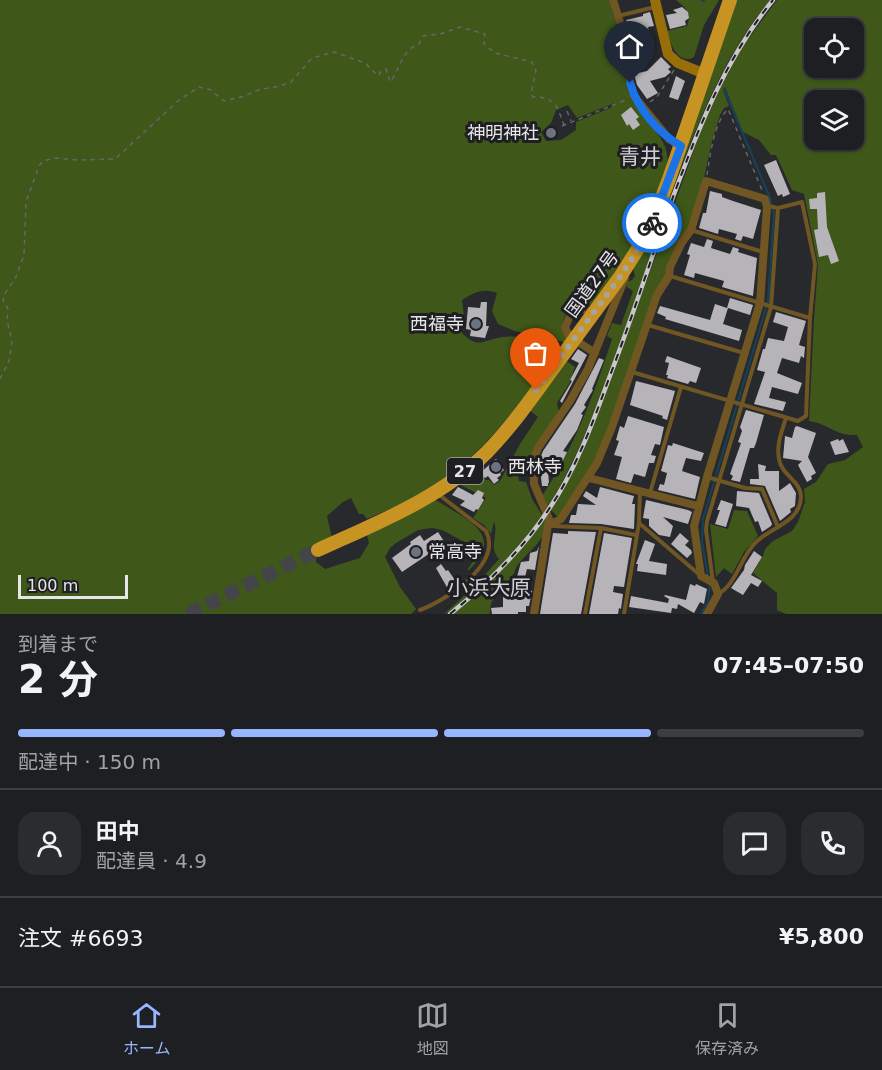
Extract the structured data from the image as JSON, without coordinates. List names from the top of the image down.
{
  "streets": {
    "highway": ["国道27号", "27"]
  },
  "districts": ["青井", "小浜大原"],
  "places": [
    "神明神社",
    "西福寺",
    "西林寺",
    "常高寺"
  ],
  "scale_bar": "100 m",
  "page": {
    "scale": "100 m",
    "heading": ["2 分", "到着まで", "07:45–07:50"],
    "panel": [
      "田中",
      "配達員 · 4.9",
      "注文 #6693",
      "¥5,800"
    ],
    "bar": "配達中 · 150 m",
    "tabs": ["ホーム", "地図", "保存済み"]
  }
}
